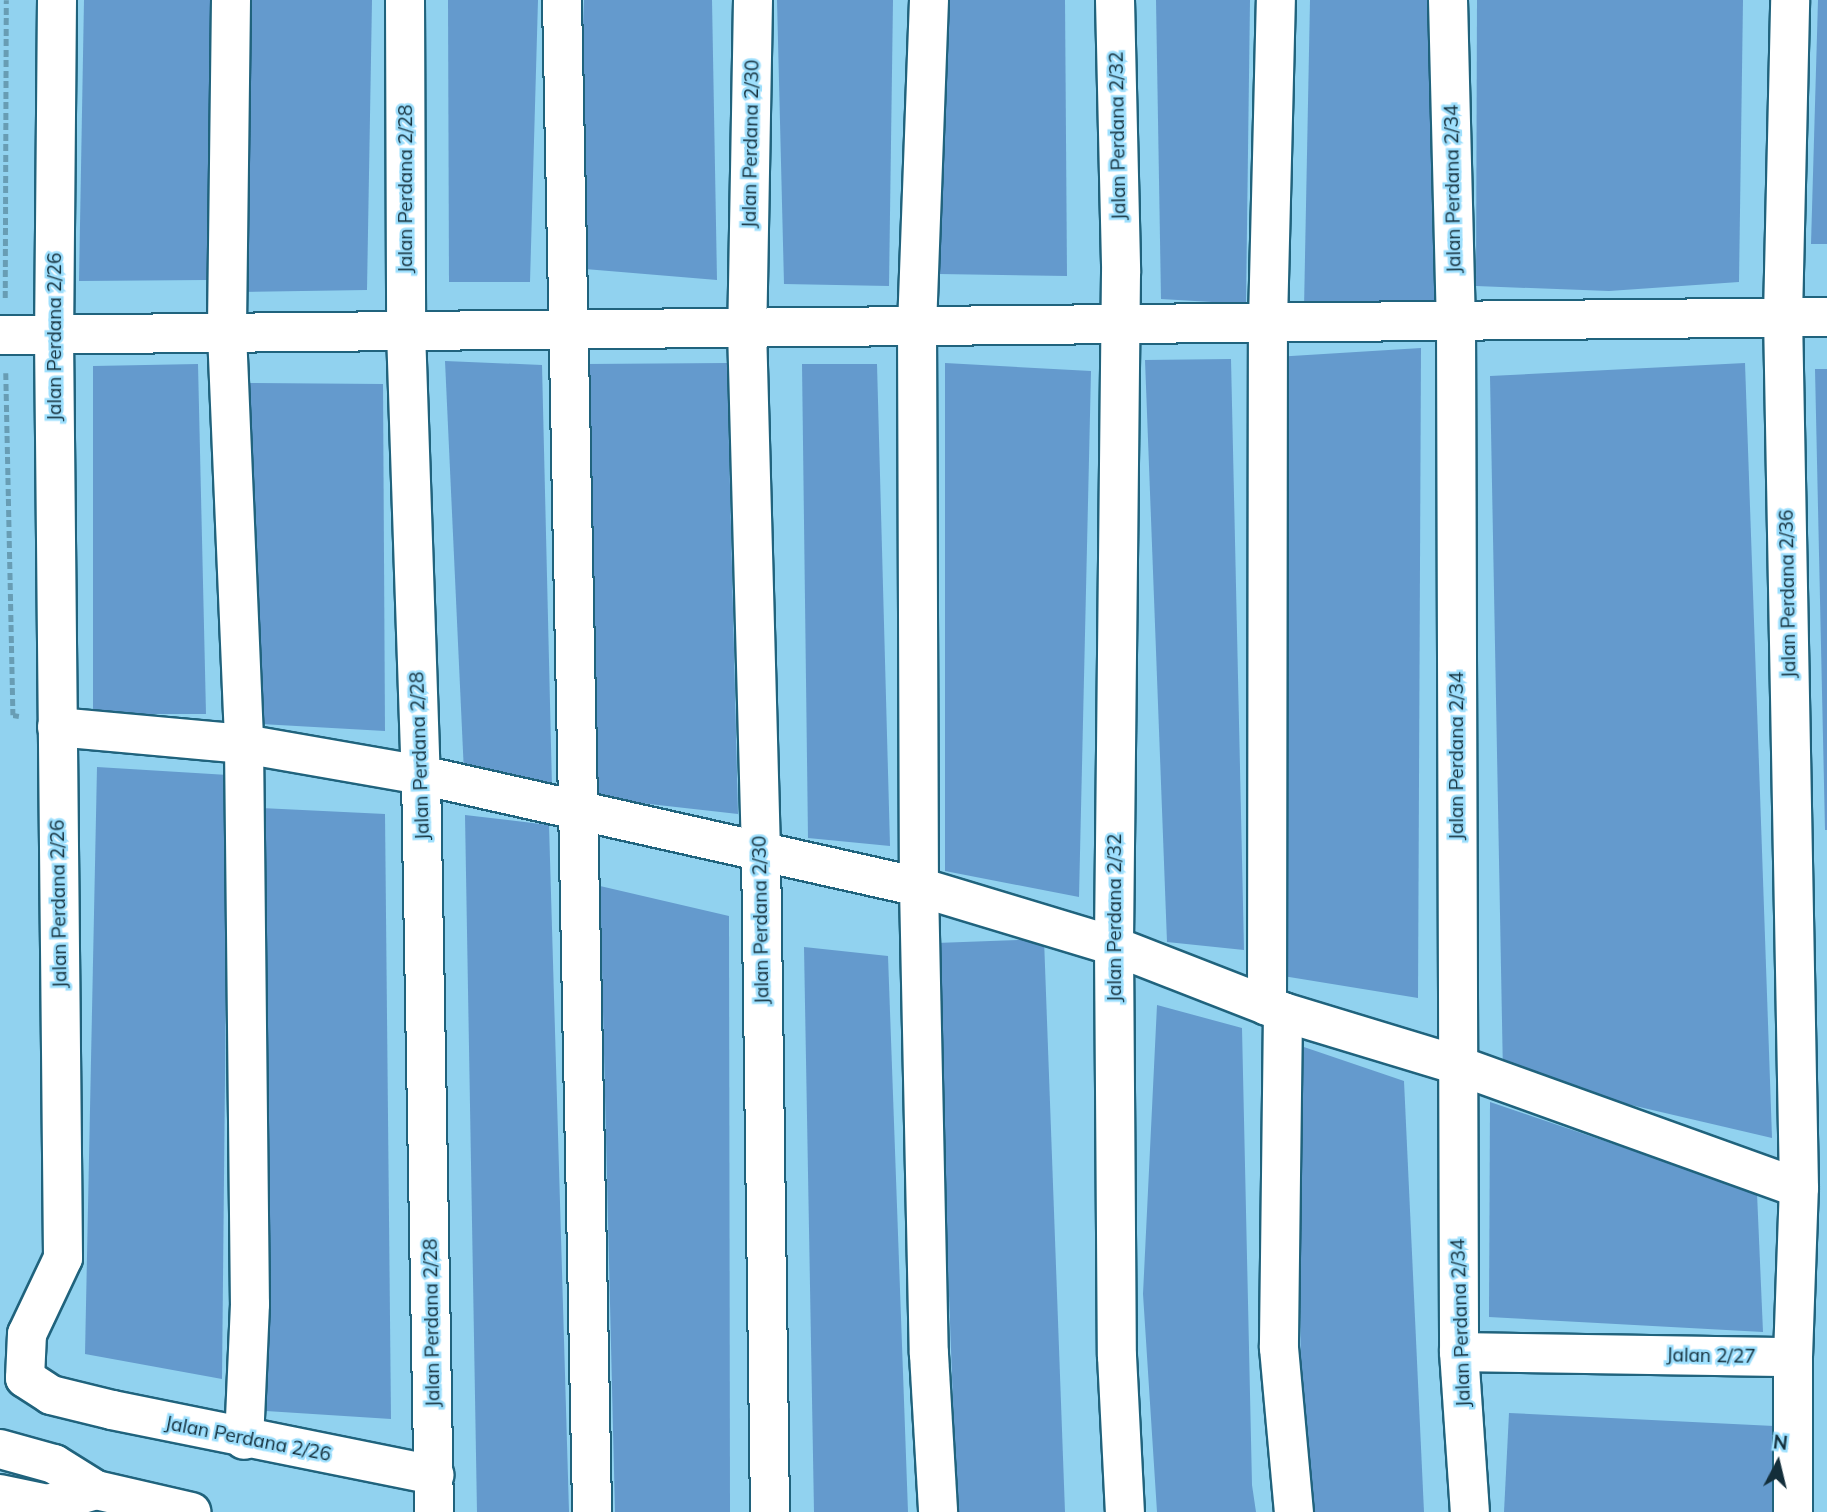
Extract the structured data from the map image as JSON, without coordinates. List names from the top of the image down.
{
  "streets": {
    "street": [
      "Jalan Perdana 2/32",
      "Jalan Perdana 2/30",
      "Jalan Perdana 2/28",
      "Jalan Perdana 2/34",
      "Jalan Perdana 2/26",
      "Jalan Perdana 2/36",
      "Jalan 2/27"
    ]
  },
  "crossings": [
    ["Jalan Perdana 2/28", "Jalan Perdana 2/26"],
    ["Jalan Perdana 2/34", "Jalan 2/27"]
  ],
  "north": "top"
}
